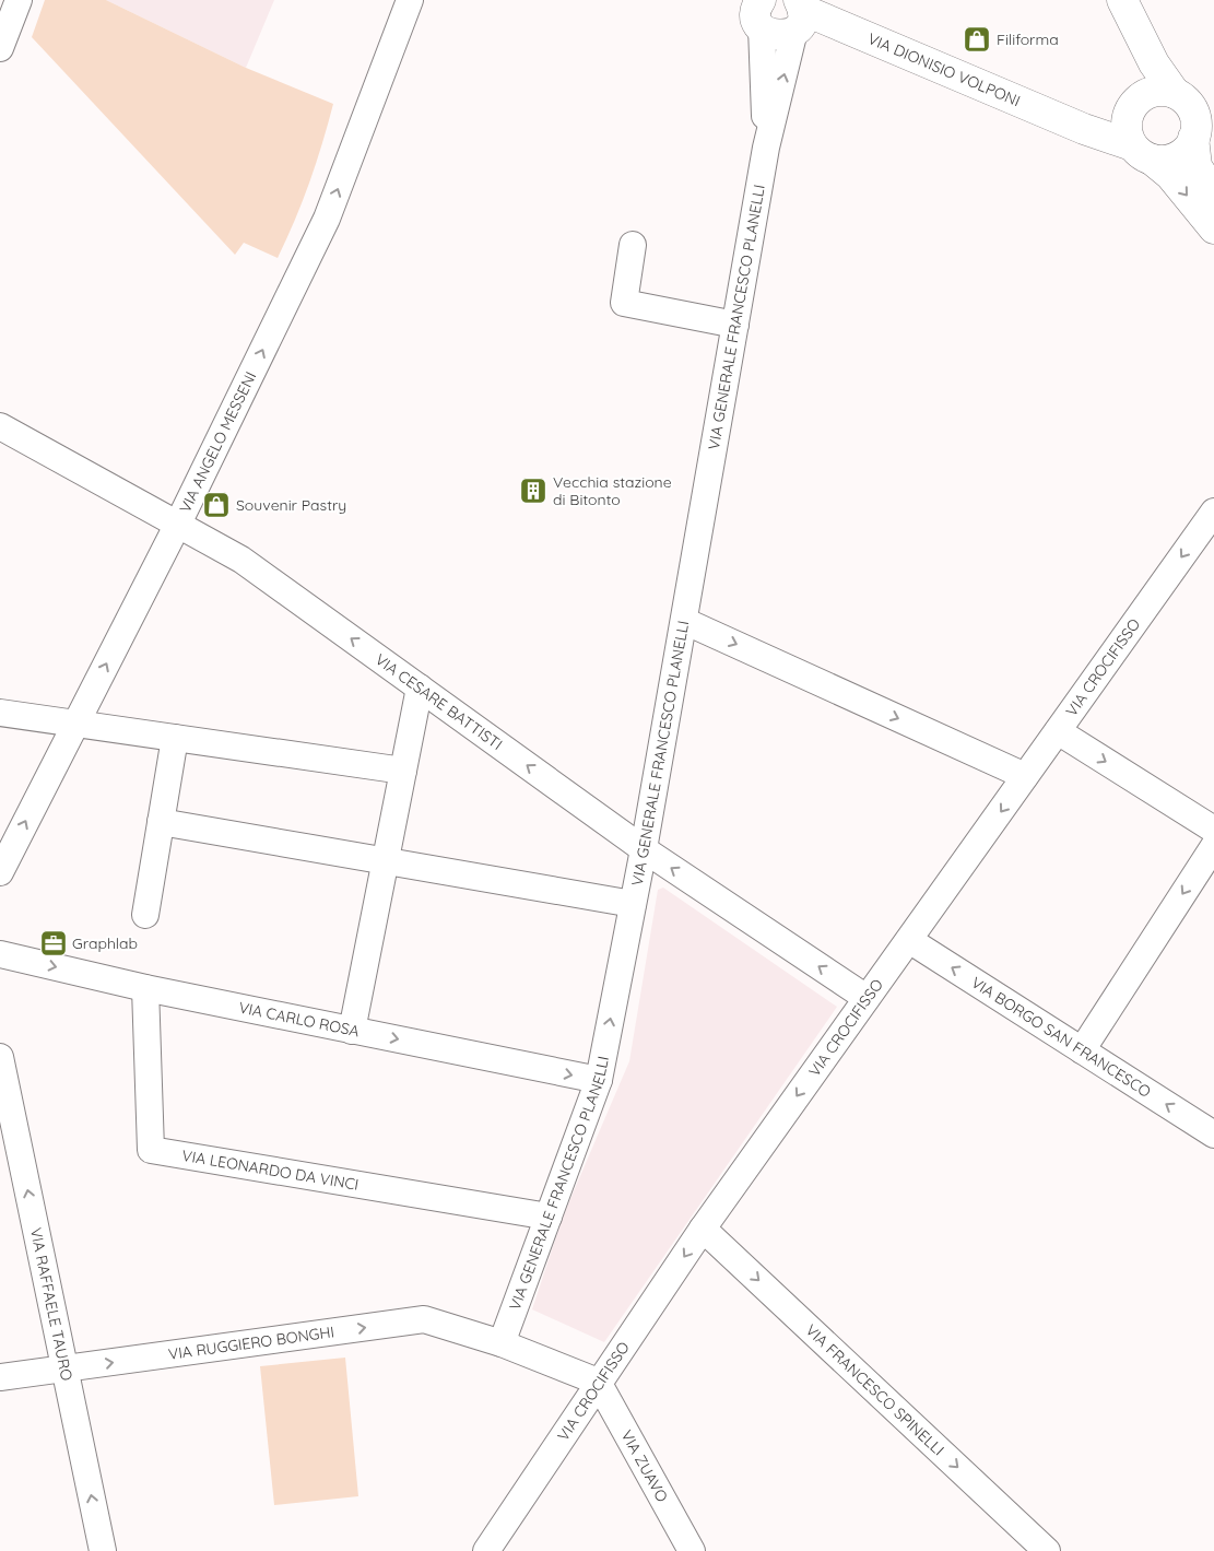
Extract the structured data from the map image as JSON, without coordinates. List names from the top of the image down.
{
  "streets": {
    "street": [
      "VIA DIONISIO VOLPONI",
      "VIA GENERALE FRANCESCO PLANELLI",
      "VIA ANGELO MESSENI",
      "VIA CROCIFISSO",
      "VIA CESARE BATTISTI",
      "VIA CARLO ROSA",
      "VIA BORGO SAN FRANCESCO",
      "VIA LEONARDO DA VINCI",
      "VIA RAFFAELE TAURO",
      "VIA RUGGIERO BONGHI",
      "VIA FRANCESCO SPINELLI",
      "VIA ZUAVO"
    ]
  },
  "crossings": [
    ["VIA DIONISIO VOLPONI", "VIA GENERALE FRANCESCO PLANELLI"],
    ["VIA GENERALE FRANCESCO PLANELLI", "VIA CESARE BATTISTI"],
    ["VIA GENERALE FRANCESCO PLANELLI", "VIA CARLO ROSA"],
    ["VIA GENERALE FRANCESCO PLANELLI", "VIA LEONARDO DA VINCI"],
    ["VIA GENERALE FRANCESCO PLANELLI", "VIA RUGGIERO BONGHI"],
    ["VIA ANGELO MESSENI", "VIA CESARE BATTISTI"],
    ["VIA CROCIFISSO", "VIA CESARE BATTISTI"],
    ["VIA CROCIFISSO", "VIA BORGO SAN FRANCESCO"],
    ["VIA CROCIFISSO", "VIA RUGGIERO BONGHI"],
    ["VIA CROCIFISSO", "VIA FRANCESCO SPINELLI"],
    ["VIA CROCIFISSO", "VIA ZUAVO"],
    ["VIA CARLO ROSA", "VIA LEONARDO DA VINCI"],
    ["VIA RAFFAELE TAURO", "VIA RUGGIERO BONGHI"],
    ["VIA RUGGIERO BONGHI", "VIA ZUAVO"]
  ],
  "one_way": [
    "VIA ANGELO MESSENI",
    "VIA CROCIFISSO",
    "VIA BORGO SAN FRANCESCO",
    "VIA RAFFAELE TAURO",
    "VIA RUGGIERO BONGHI",
    "VIA FRANCESCO SPINELLI"
  ],
  "places": {
    "shop": ["Filiforma", "Souvenir Pastry"],
    "building": ["Vecchia stazione di Bitonto"],
    "office": ["Graphlab"]
  }
}
